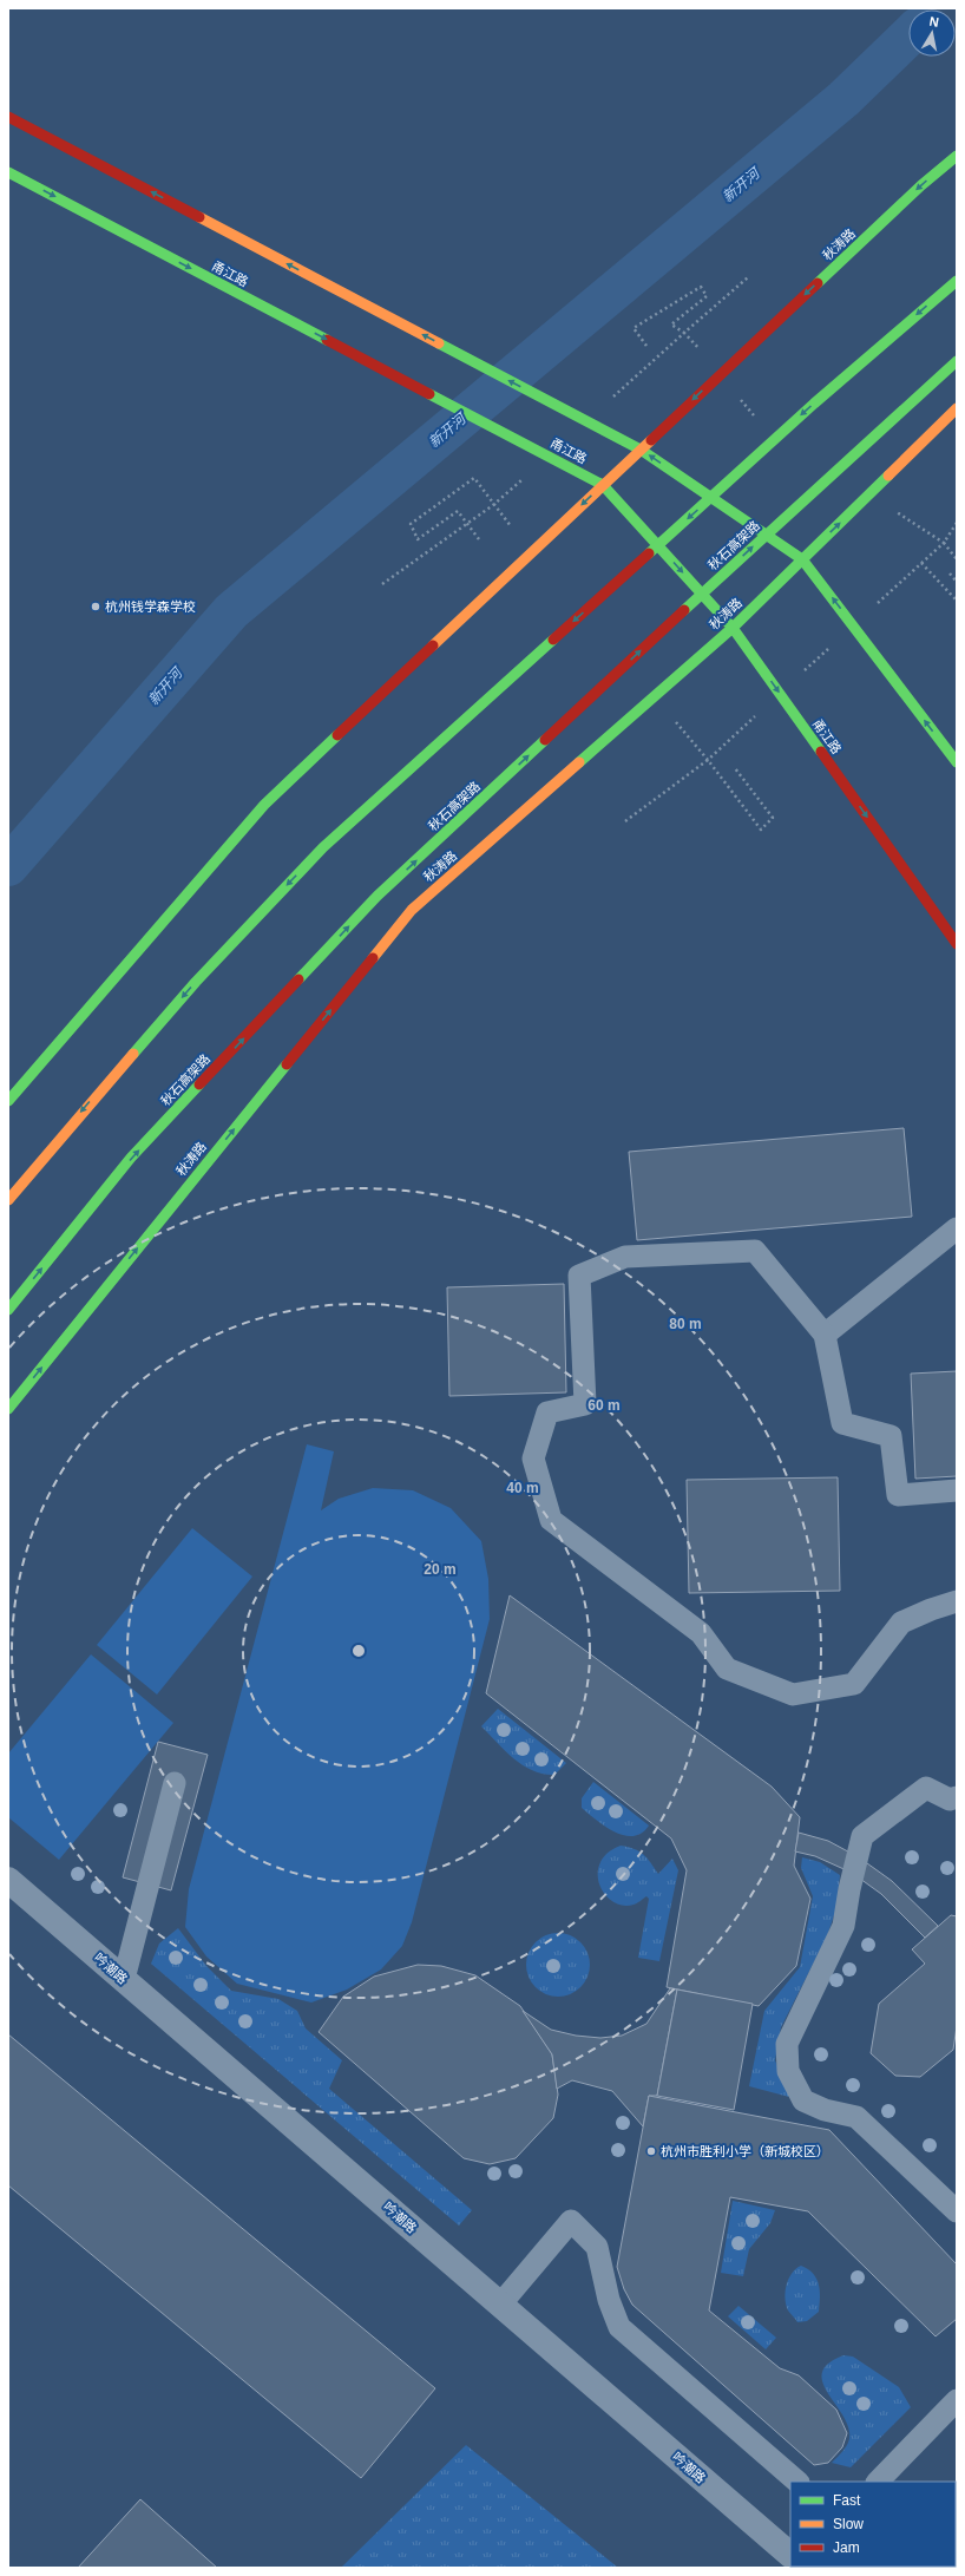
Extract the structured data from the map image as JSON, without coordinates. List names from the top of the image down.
{
  "streets": {
    "main road": ["秋涛路", "甬江路", "秋石高架路"],
    "street": ["吟潮路"]
  },
  "crossings": [
    ["秋涛路", "甬江路"]
  ],
  "water": ["新开河"],
  "places": ["杭州钱学森学校", "杭州市胜利小学（新城校区）"],
  "legend": ["Fast", "Slow", "Jam"],
  "north": "top",
  "rings": [
    "80 m",
    "60 m",
    "40 m",
    "20 m"
  ]
}
